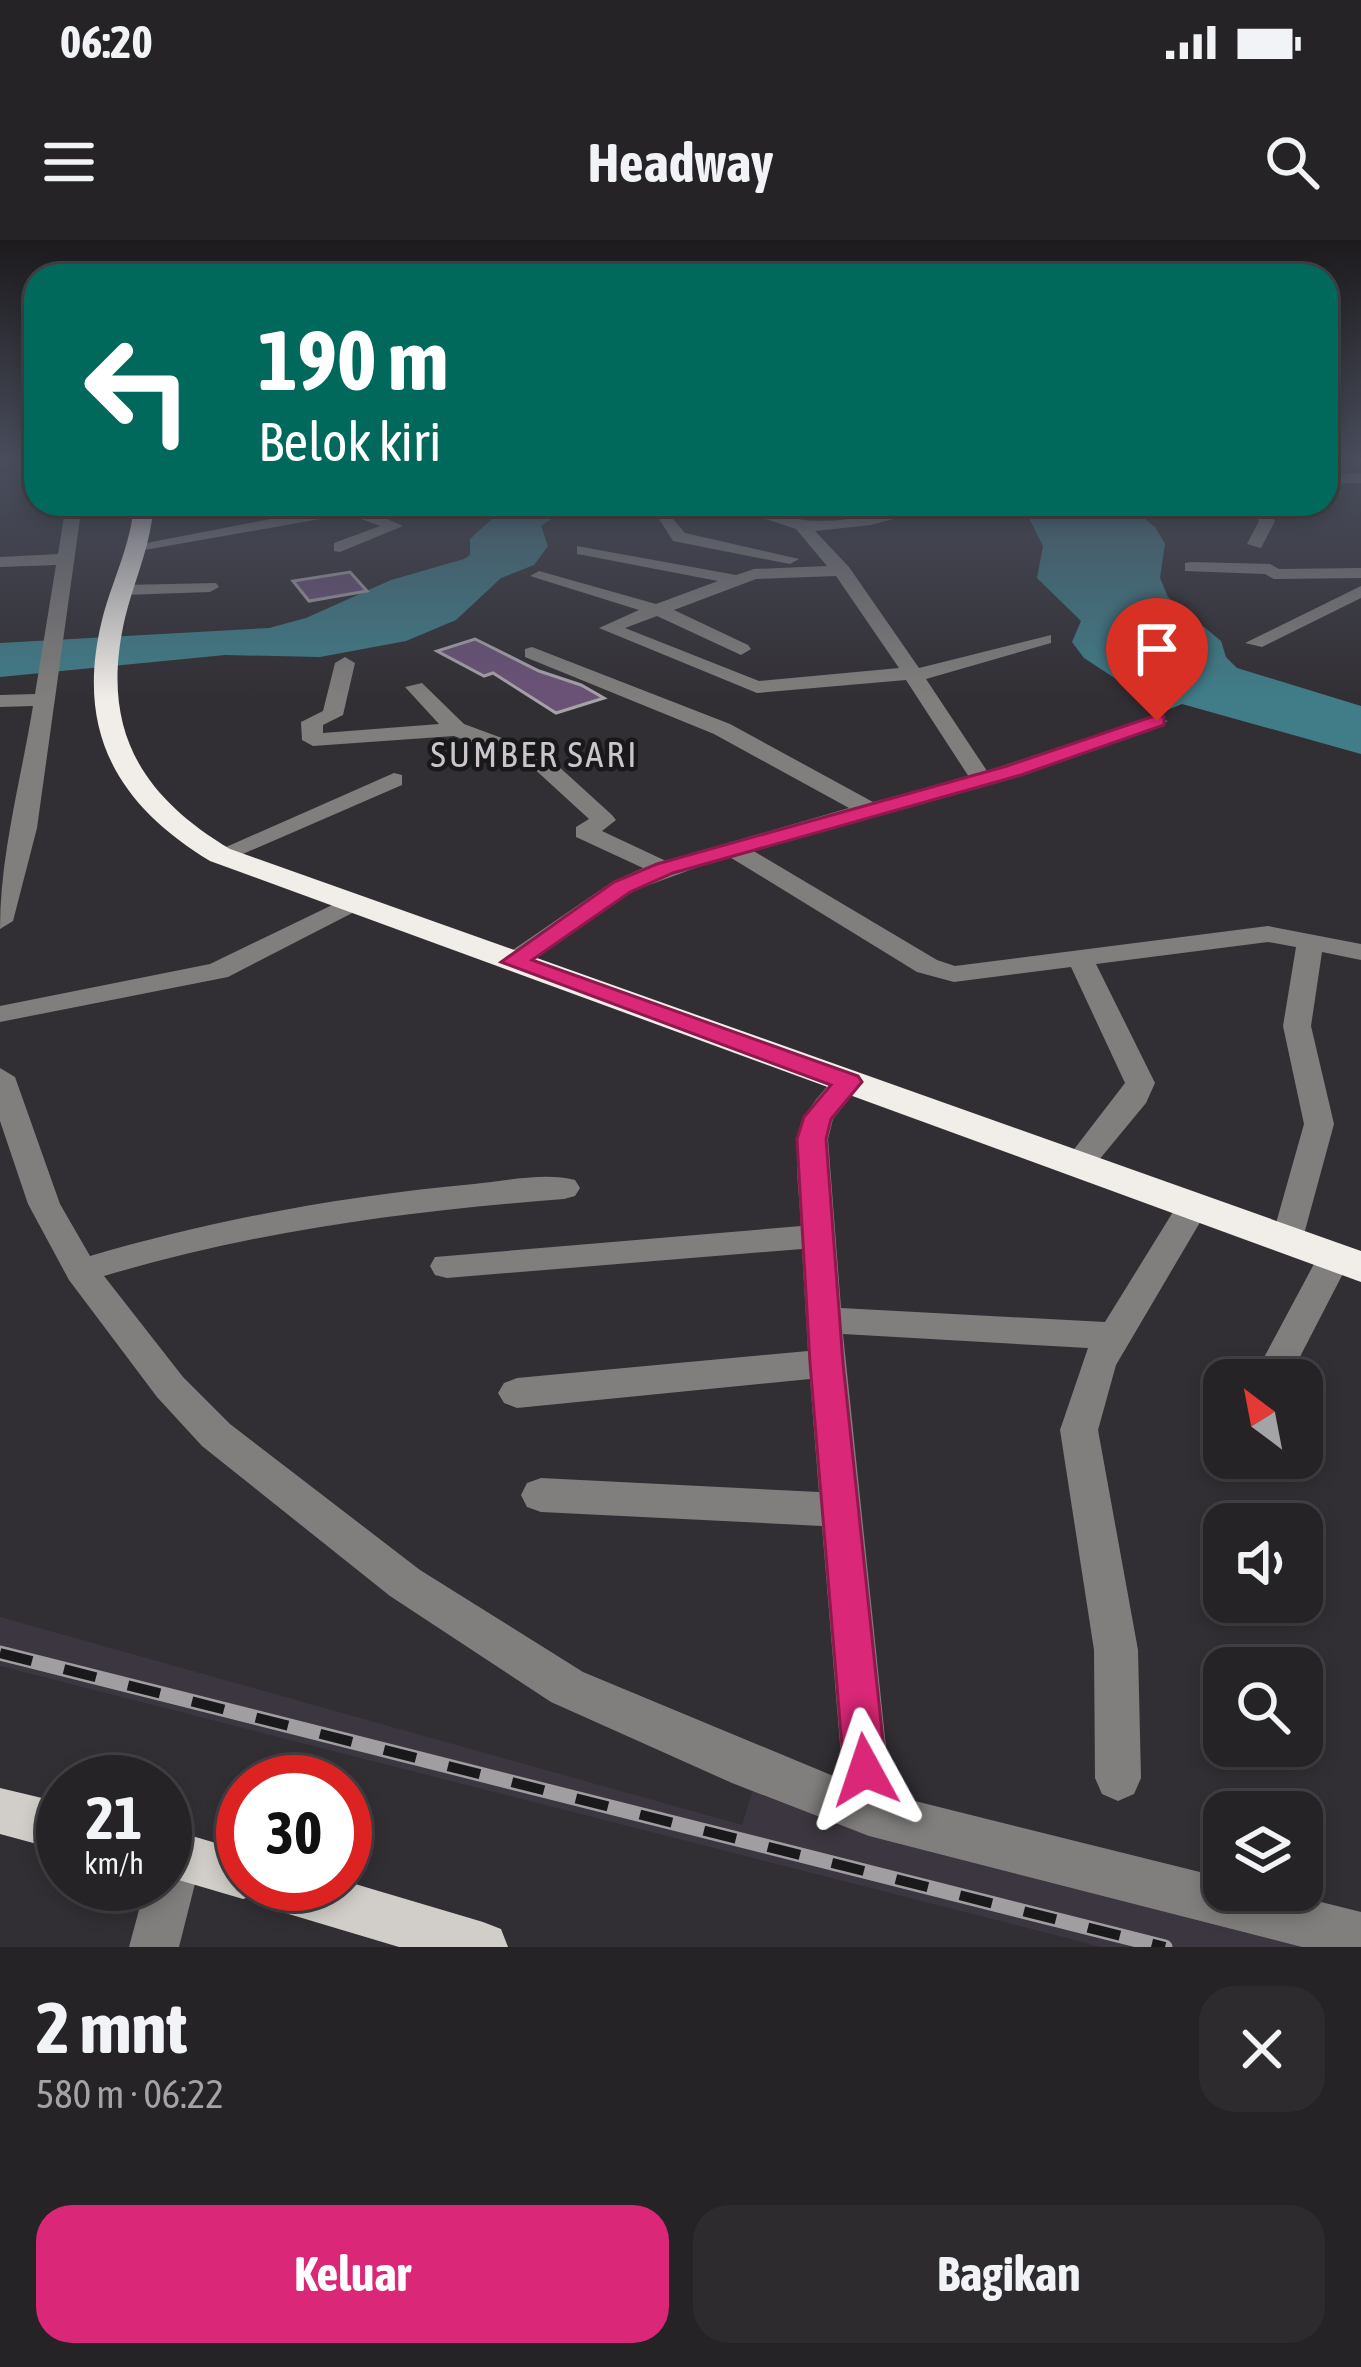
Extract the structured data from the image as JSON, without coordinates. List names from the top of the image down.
{
  "districts": ["SUMBER SARI"],
  "north": "top left",
  "page": {
    "status": "06:20",
    "header": "Headway",
    "turn": ["190 m", "Belok kiri"],
    "speed": "21 km/h",
    "limit": "30",
    "heading": ["2 mnt", "580 m · 06:22"],
    "buttons": ["Keluar", "Bagikan"]
  }
}
